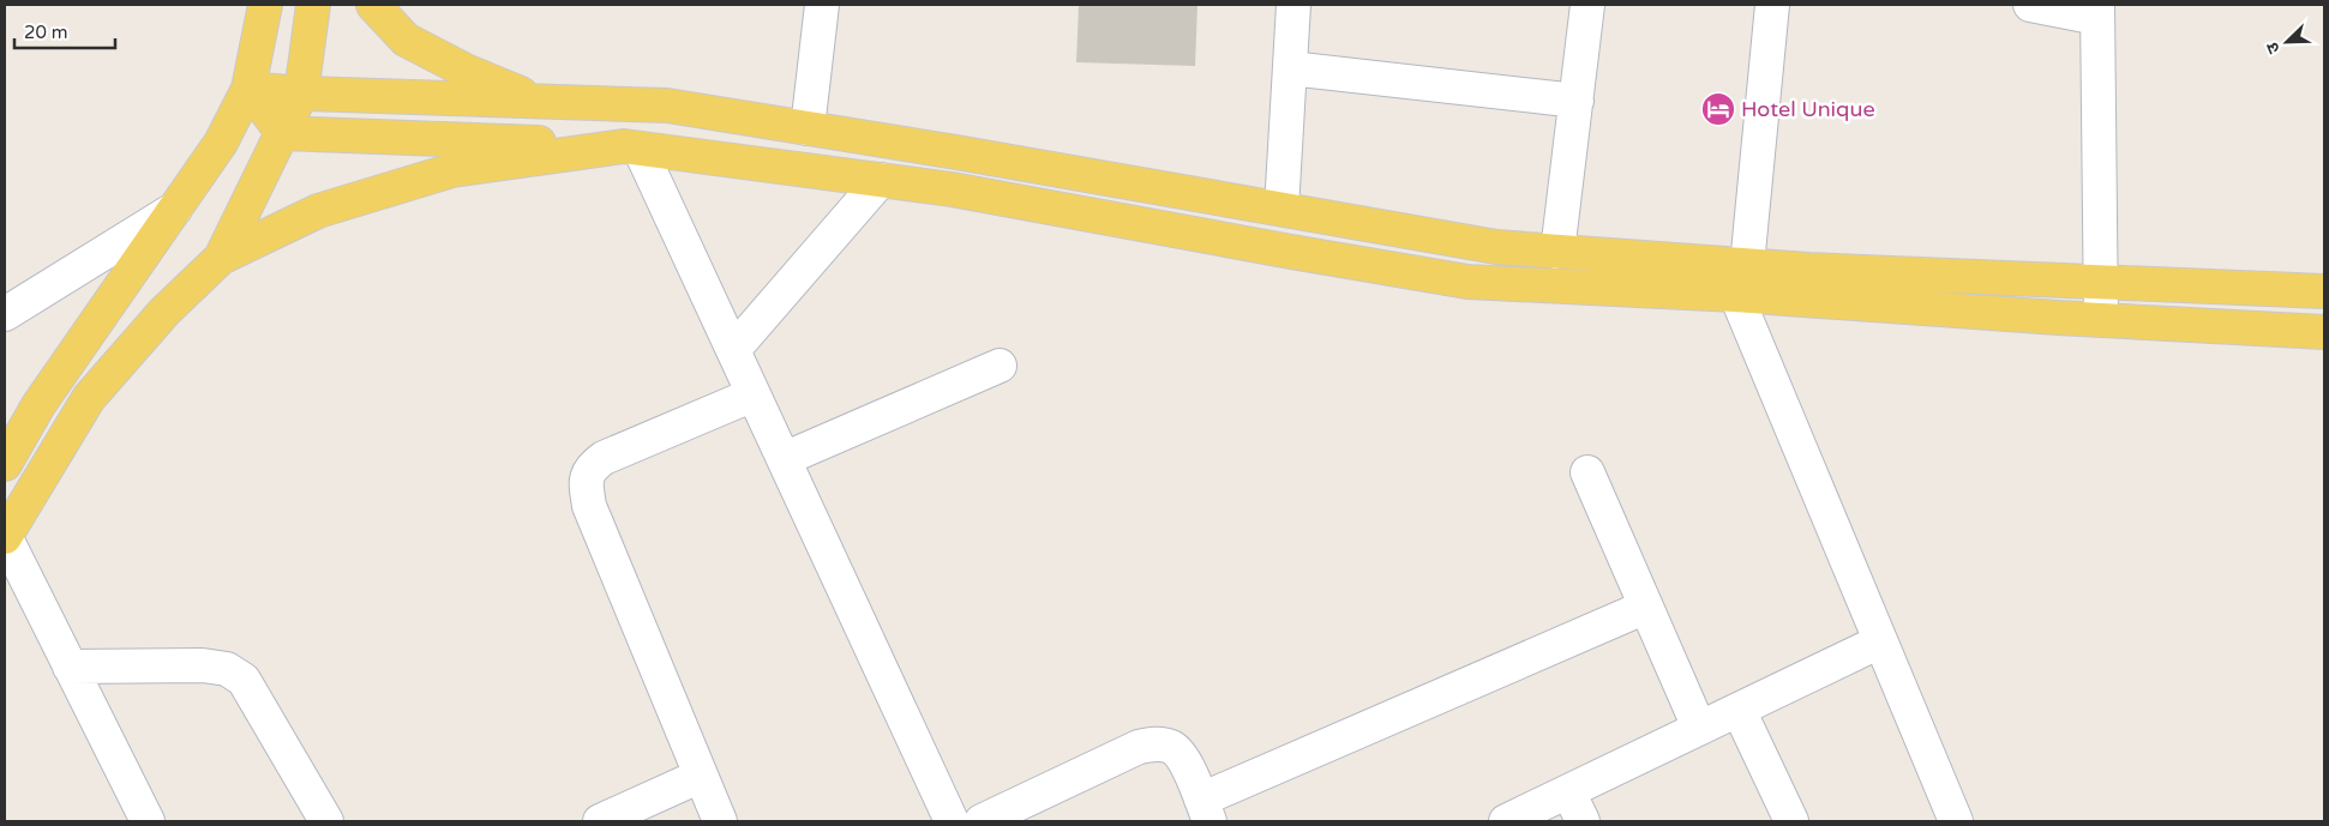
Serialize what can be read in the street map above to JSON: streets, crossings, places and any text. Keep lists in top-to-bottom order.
{
  "places": {
    "hotel": ["Hotel Unique"]
  },
  "scale_bar": "20 m",
  "north": "bottom left"
}
